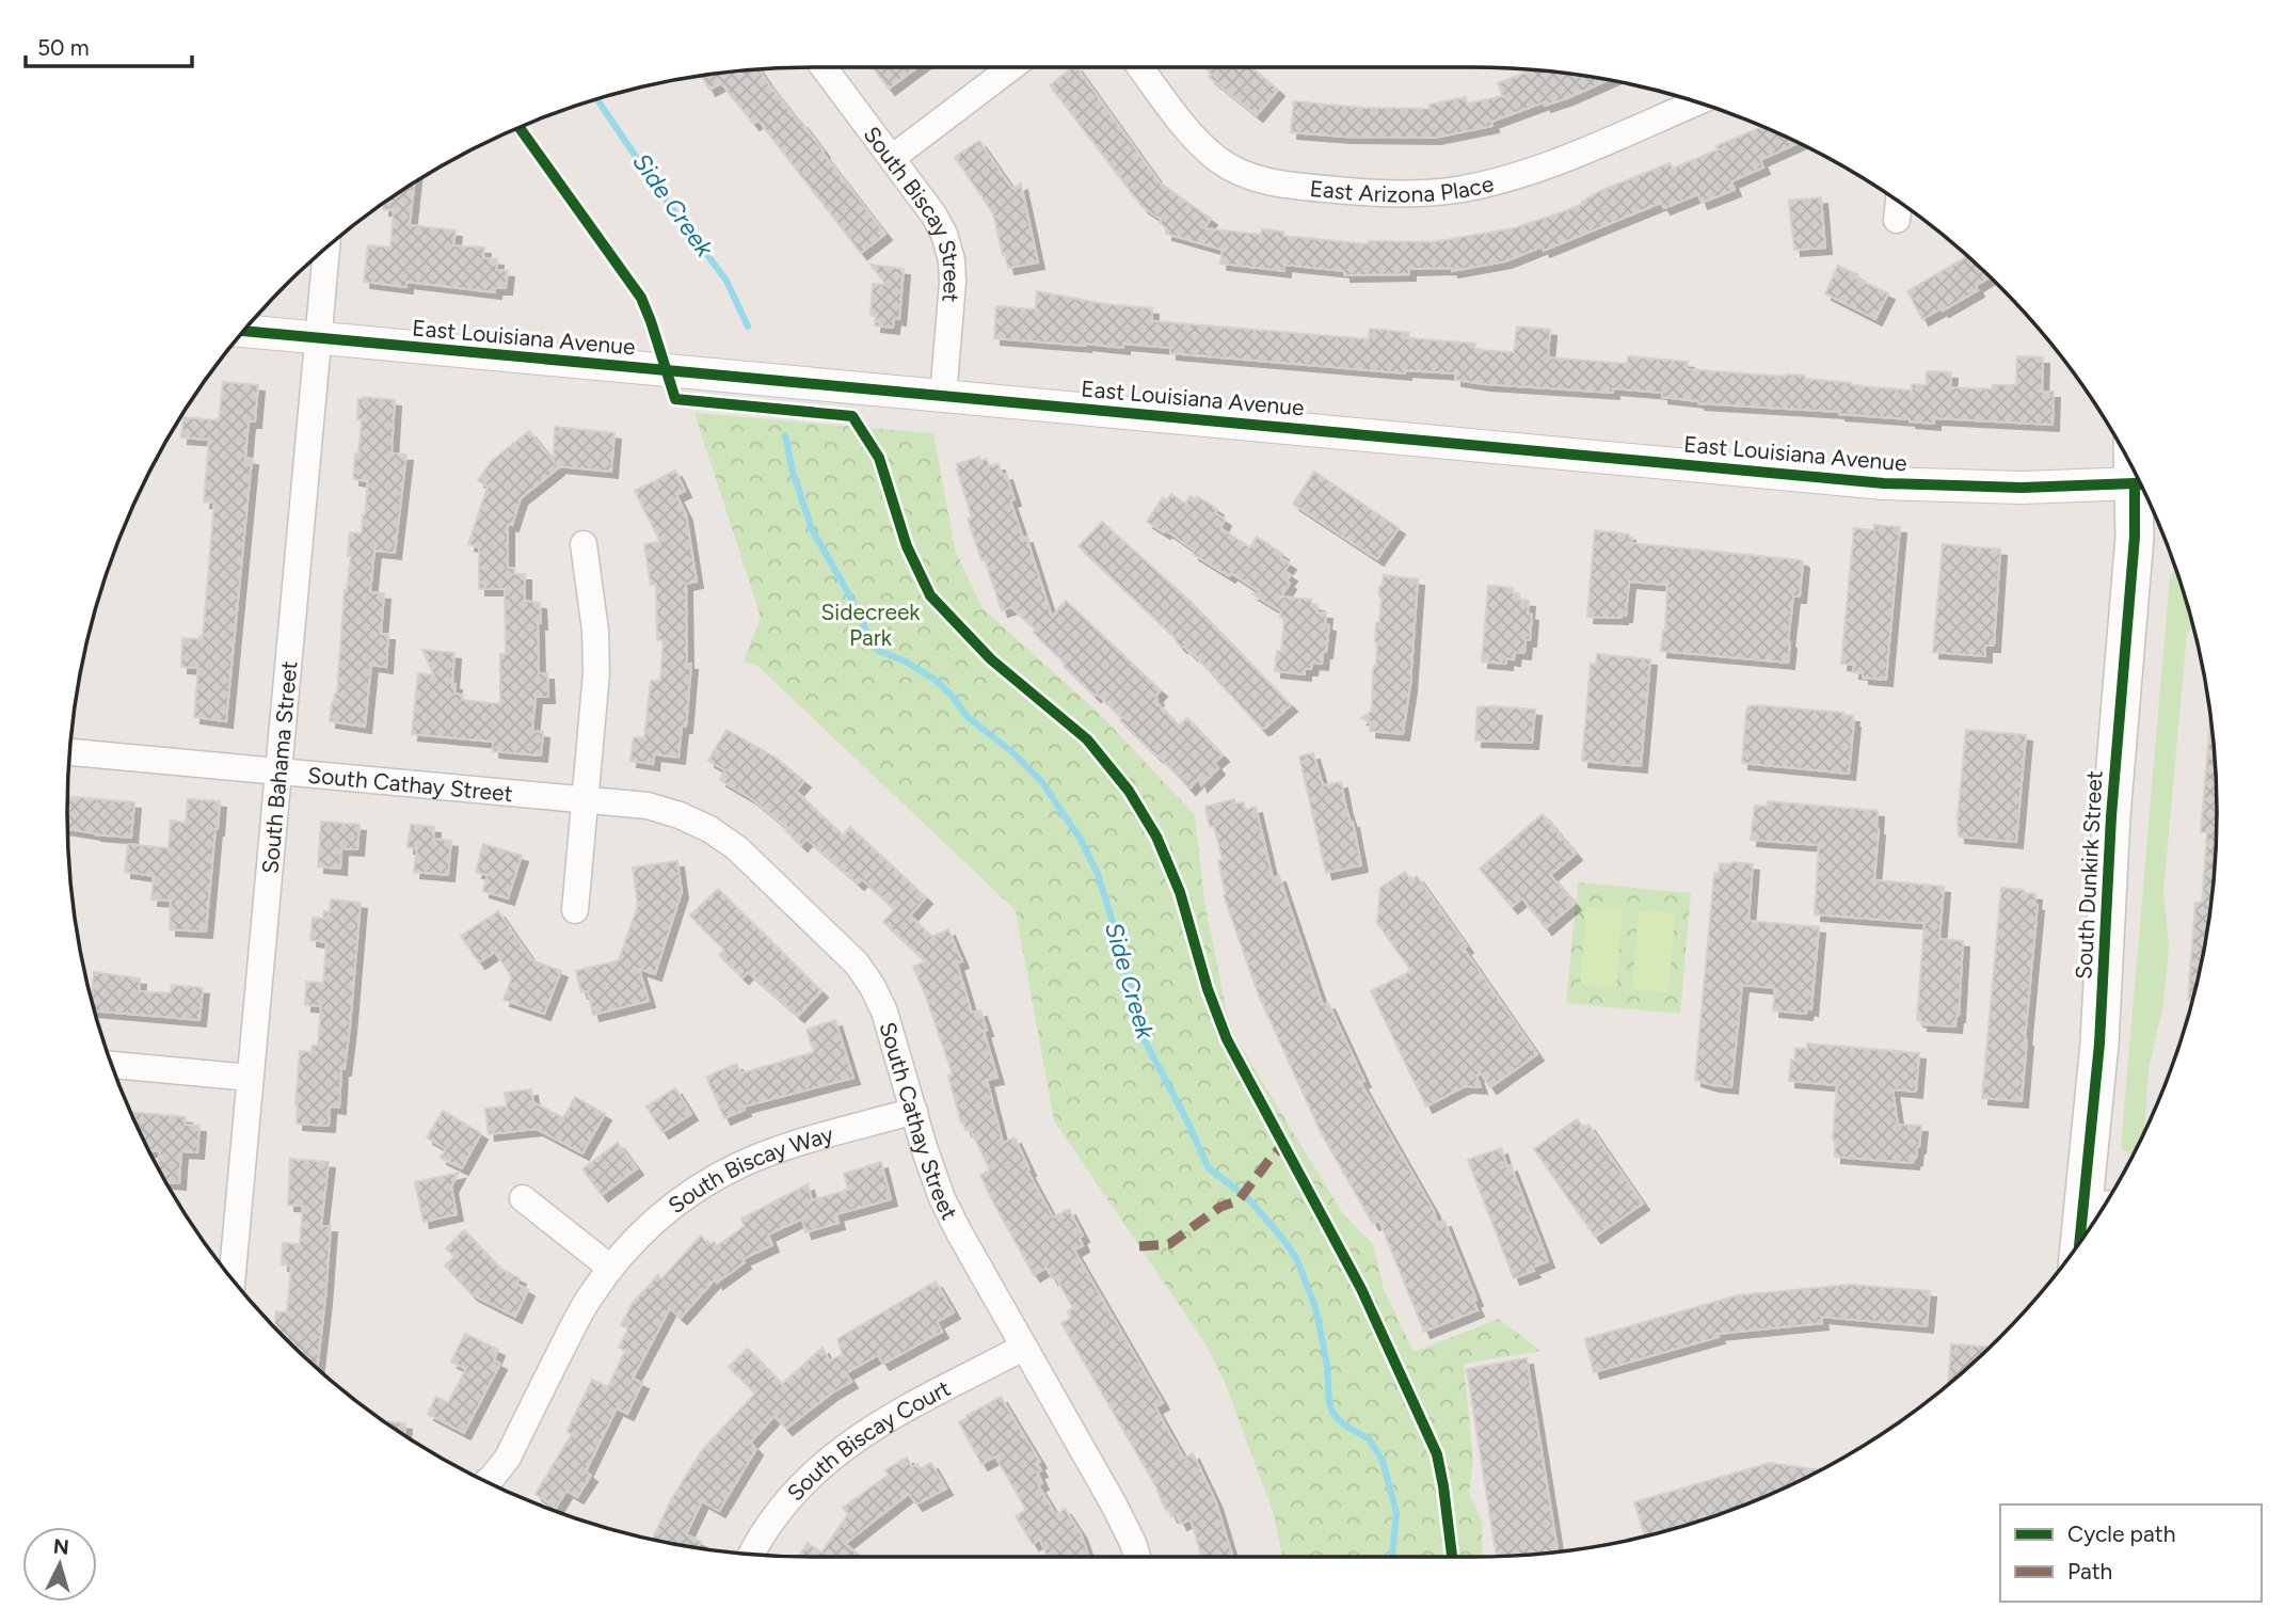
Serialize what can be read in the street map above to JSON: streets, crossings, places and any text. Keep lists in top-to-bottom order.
{
  "streets": {
    "main road": ["South Dunkirk Street"],
    "street": [
      "East Arizona Place",
      "South Biscay Street",
      "East Louisiana Avenue",
      "South Bahama Street",
      "South Cathay Street",
      "South Biscay Way",
      "South Biscay Court"
    ]
  },
  "crossings": [
    ["South Biscay Street", "East Louisiana Avenue"],
    ["East Louisiana Avenue", "South Bahama Street"],
    ["South Bahama Street", "South Cathay Street"],
    ["South Cathay Street", "South Biscay Way"],
    ["South Cathay Street", "South Biscay Court"]
  ],
  "water": ["Side Creek"],
  "parks": ["Sidecreek Park"],
  "legend": ["Cycle path", "Path"],
  "scale_bar": "50 m",
  "north": "top"
}
